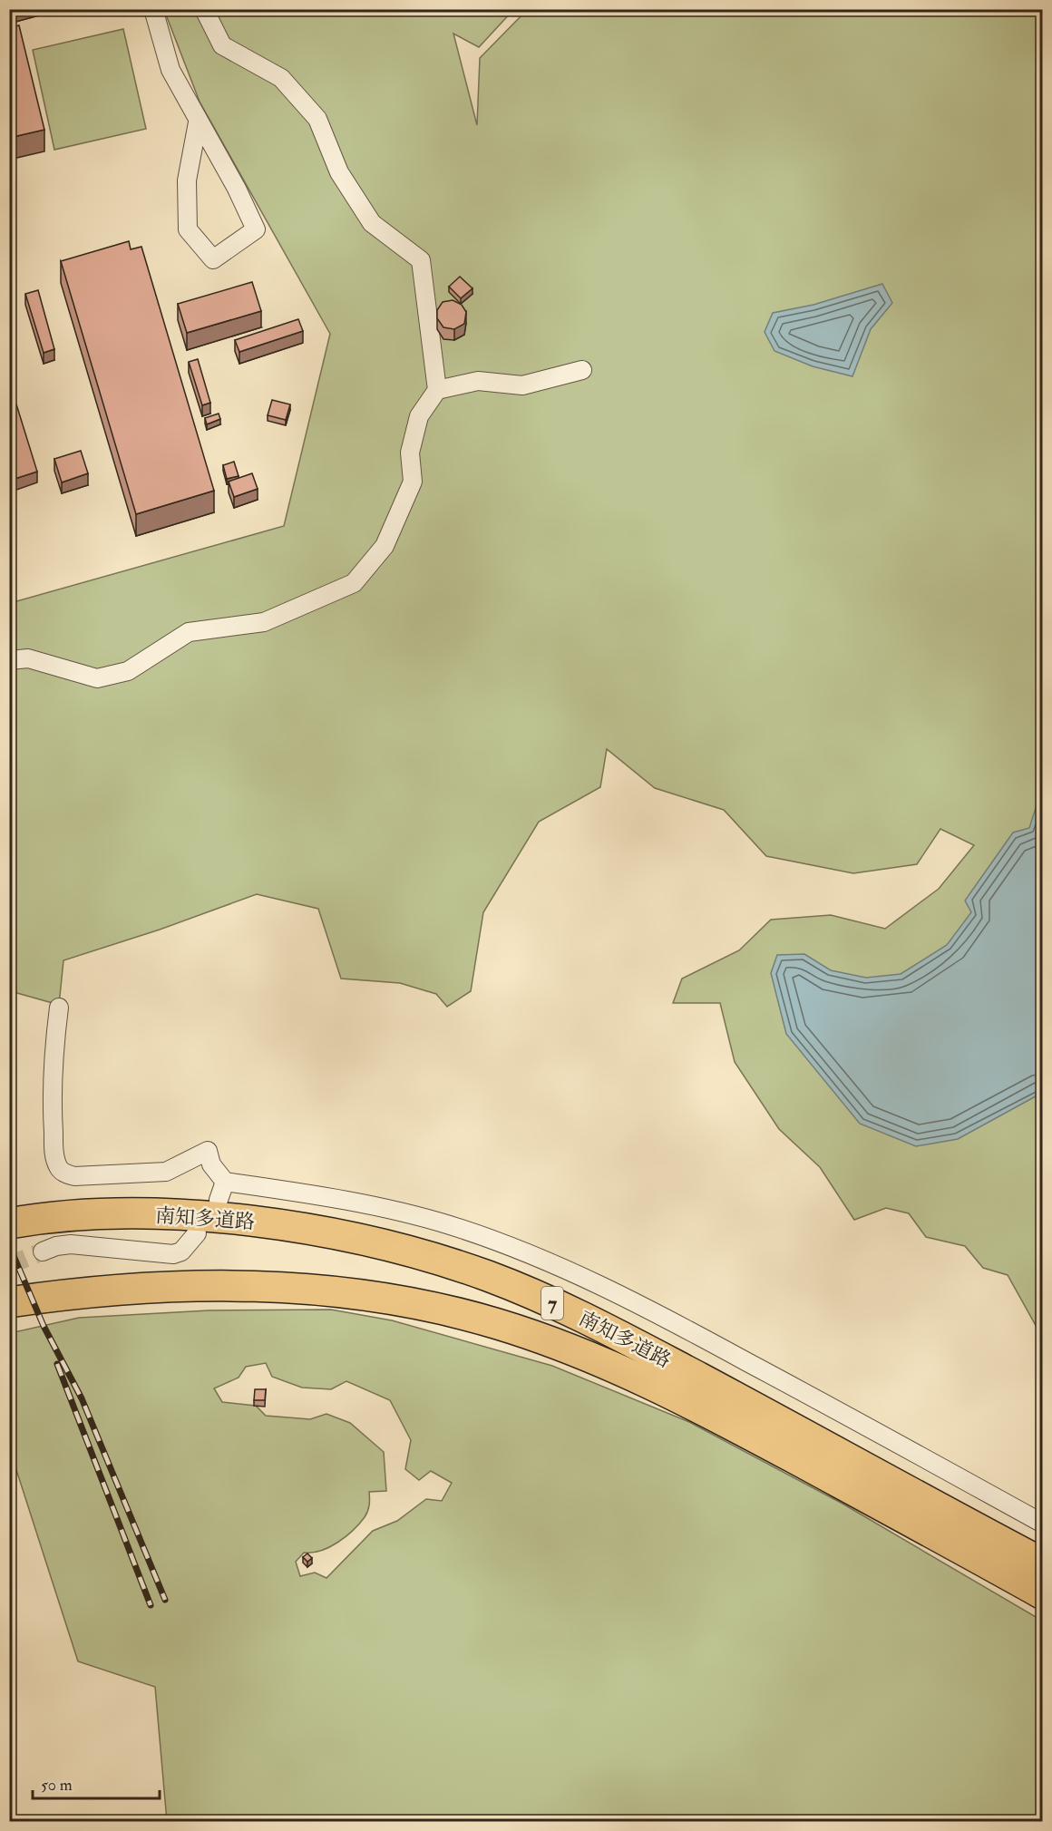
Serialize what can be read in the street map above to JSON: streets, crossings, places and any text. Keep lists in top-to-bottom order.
{
  "streets": {
    "highway": ["南知多道路", "7"]
  },
  "scale_bar": "50 m"
}
